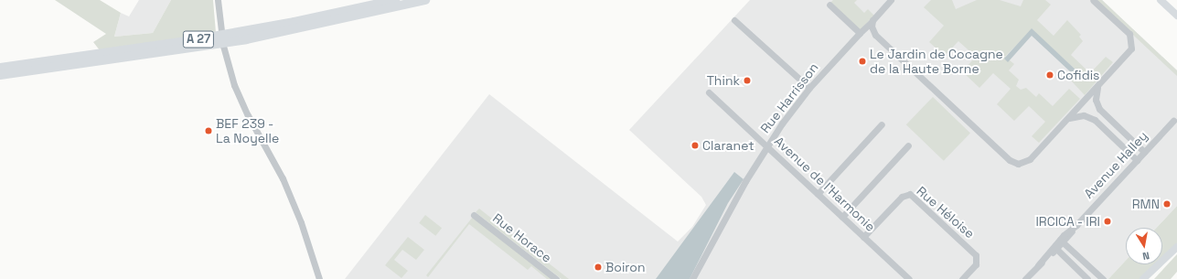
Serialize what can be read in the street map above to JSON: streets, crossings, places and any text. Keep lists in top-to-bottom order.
{
  "streets": {
    "highway": ["A 27"],
    "street": [
      "Rue Harrisson",
      "Avenue Halley",
      "Avenue de l'Harmonie",
      "Rue Héloise",
      "Rue Horace"
    ]
  },
  "crossings": [
    ["Rue Harrisson", "Avenue de l'Harmonie"],
    ["Avenue de l'Harmonie", "Rue Héloise"]
  ],
  "places": [
    "Le Jardin de Cocagne de la Haute Borne",
    "Cofidis",
    "Think",
    "BEF 239 - La Noyelle",
    "Claranet",
    "RMN",
    "IRCICA - IRI",
    "Boiron"
  ],
  "north": "bottom"
}
